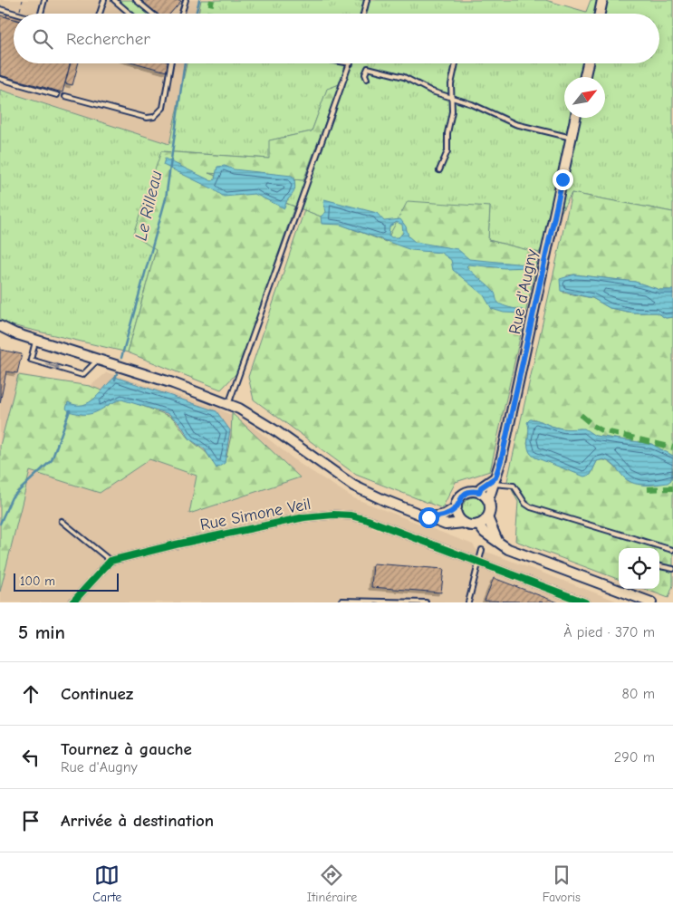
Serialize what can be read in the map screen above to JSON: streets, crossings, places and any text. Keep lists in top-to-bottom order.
{
  "streets": {
    "main road": ["Rue d'Augny"],
    "street": ["Rue Simone Veil"]
  },
  "water": ["Le Rilleau"],
  "scale_bar": "100 m",
  "north": "top right",
  "page": {
    "search": "Rechercher",
    "scale": "100 m",
    "heading": ["5 min", "À pied · 370 m"],
    "list": [
      ["Continuez", "80 m"],
      ["Tournez à gauche", "Rue d'Augny", "290 m"],
      "Arrivée à destination"
    ],
    "nav": ["Carte", "Itinéraire", "Favoris"]
  }
}
